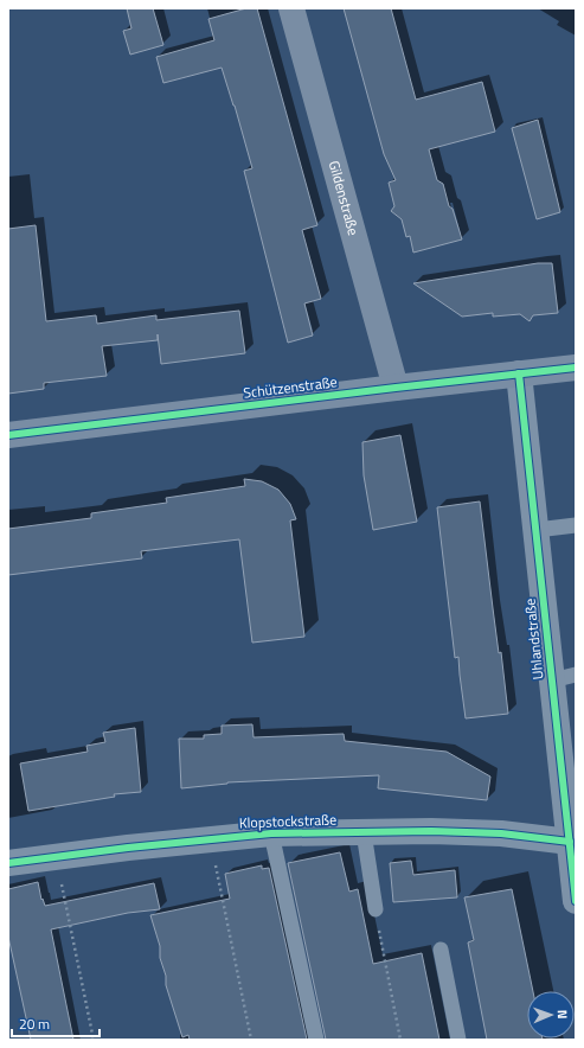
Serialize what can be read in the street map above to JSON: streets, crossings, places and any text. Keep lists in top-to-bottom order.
{
  "streets": {
    "main road": ["Gildenstraße", "Schützenstraße"],
    "street": ["Uhlandstraße", "Klopstockstraße"]
  },
  "crossings": [
    ["Gildenstraße", "Schützenstraße"],
    ["Schützenstraße", "Uhlandstraße"],
    ["Uhlandstraße", "Klopstockstraße"]
  ],
  "scale_bar": "20 m",
  "north": "right"
}
